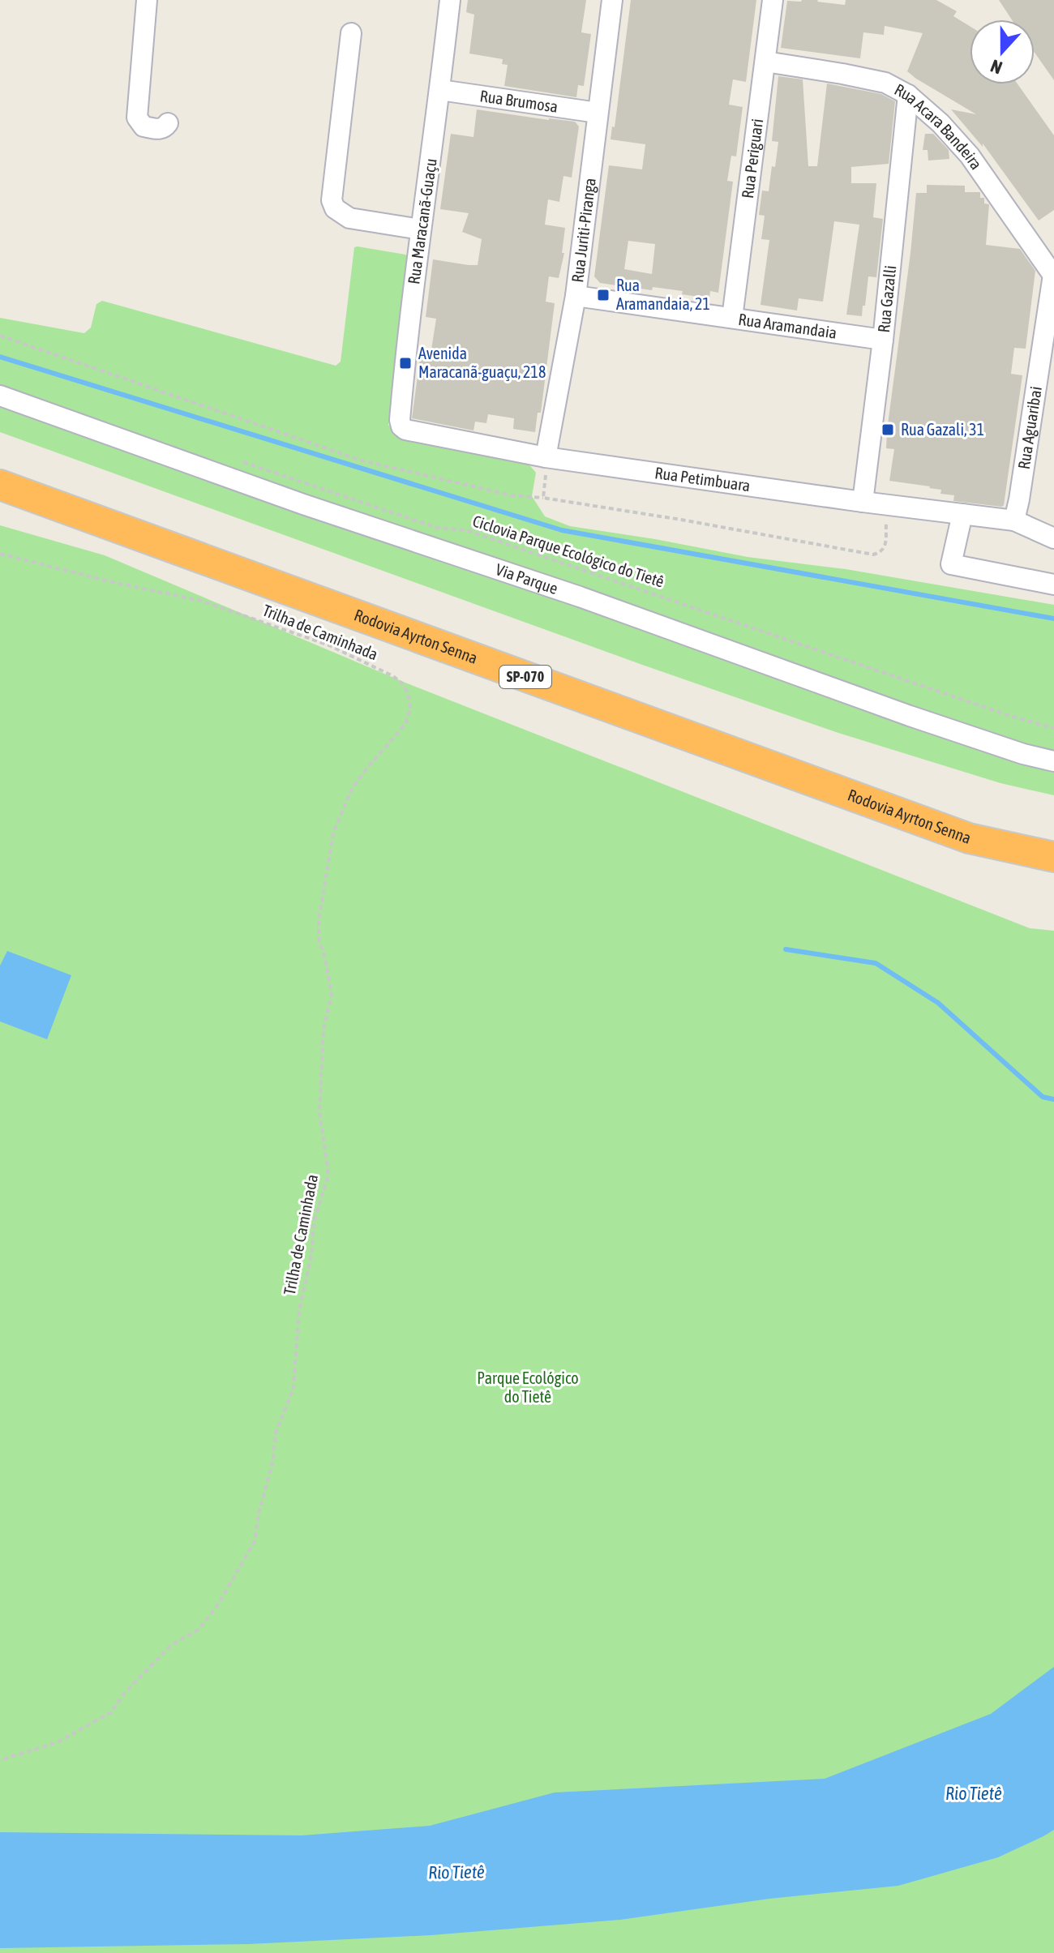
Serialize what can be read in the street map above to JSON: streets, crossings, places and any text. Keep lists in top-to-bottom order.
{
  "streets": {
    "highway": ["Rodovia Ayrton Senna", "SP-070"],
    "street": [
      "Rua Brumosa",
      "Rua Acara Bandeira",
      "Rua Periguari",
      "Rua Maracanã-Guaçu",
      "Rua Juriti-Piranga",
      "Rua Gazalli",
      "Rua Aramandaia",
      "Rua Aguaribai",
      "Rua Petimbuara",
      "Via Parque"
    ],
    "path": ["Ciclovia Parque Ecológico do Tietê", "Trilha de Caminhada"]
  },
  "crossings": [
    ["Rua Brumosa", "Rua Maracanã-Guaçu"],
    ["Rua Brumosa", "Rua Juriti-Piranga"],
    ["Rua Acara Bandeira", "Rua Periguari"],
    ["Rua Acara Bandeira", "Rua Gazalli"],
    ["Rua Acara Bandeira", "Rua Aguaribai"],
    ["Rua Periguari", "Rua Aramandaia"],
    ["Rua Maracanã-Guaçu", "Rua Petimbuara"],
    ["Rua Juriti-Piranga", "Rua Aramandaia"],
    ["Rua Juriti-Piranga", "Rua Petimbuara"],
    ["Rua Gazalli", "Rua Aramandaia"],
    ["Rua Gazalli", "Rua Petimbuara"],
    ["Rua Aguaribai", "Rua Petimbuara"]
  ],
  "water": ["Rio Tietê"],
  "parks": ["Parque Ecológico do Tietê"],
  "places": {
    "transit": ["Rua Aramandaia, 21", "Avenida Maracanã-guaçu, 218", "Rua Gazali, 31"]
  },
  "north": "bottom"
}
